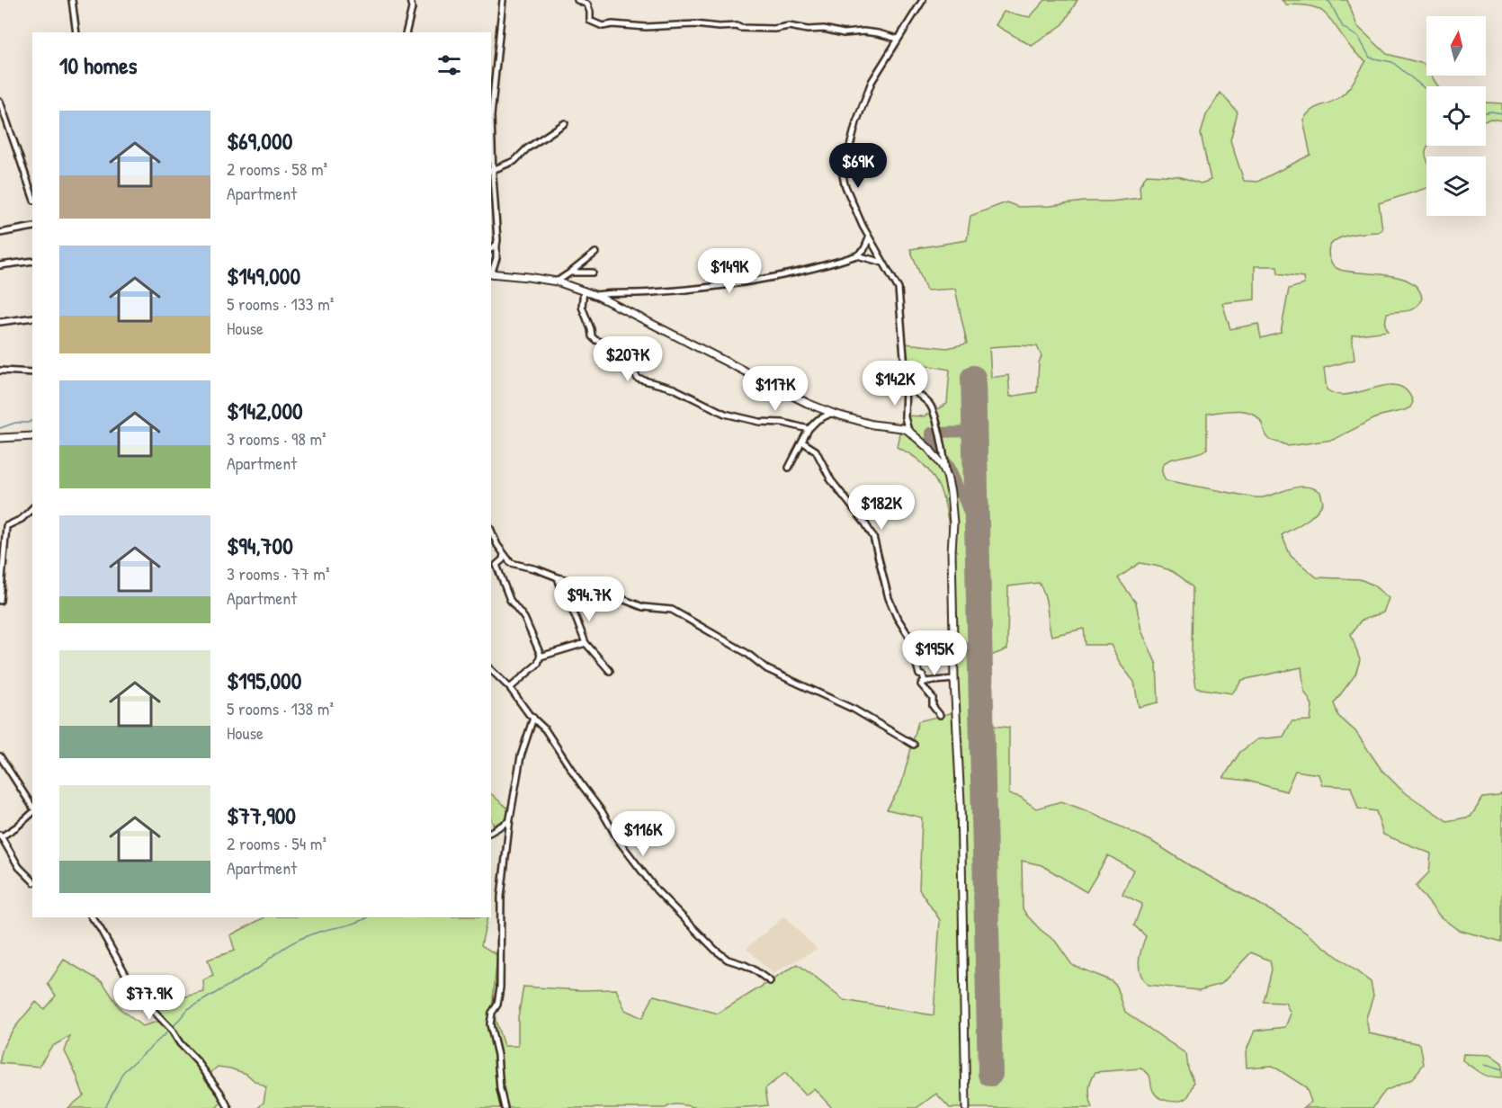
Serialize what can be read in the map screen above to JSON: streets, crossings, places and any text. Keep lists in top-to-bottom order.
{
  "north": "top",
  "page": {
    "heading": "10 homes",
    "list": [
      {
        "name": "$69,000",
        "note": "2 rooms · 58 m² · Apartment"
      },
      {
        "name": "$149,000",
        "note": "5 rooms · 133 m² · House"
      },
      {
        "name": "$142,000",
        "note": "3 rooms · 98 m² · Apartment"
      },
      {
        "name": "$94,700",
        "note": "3 rooms · 77 m² · Apartment"
      },
      {
        "name": "$195,000",
        "note": "5 rooms · 138 m² · House"
      },
      {
        "name": "$77,900",
        "note": "2 rooms · 54 m² · Apartment"
      }
    ],
    "price": [
      "$69K",
      "$149K",
      "$207K",
      "$142K",
      "$117K",
      "$182K",
      "$94.7K",
      "$195K",
      "$116K",
      "$77.9K"
    ]
  }
}
